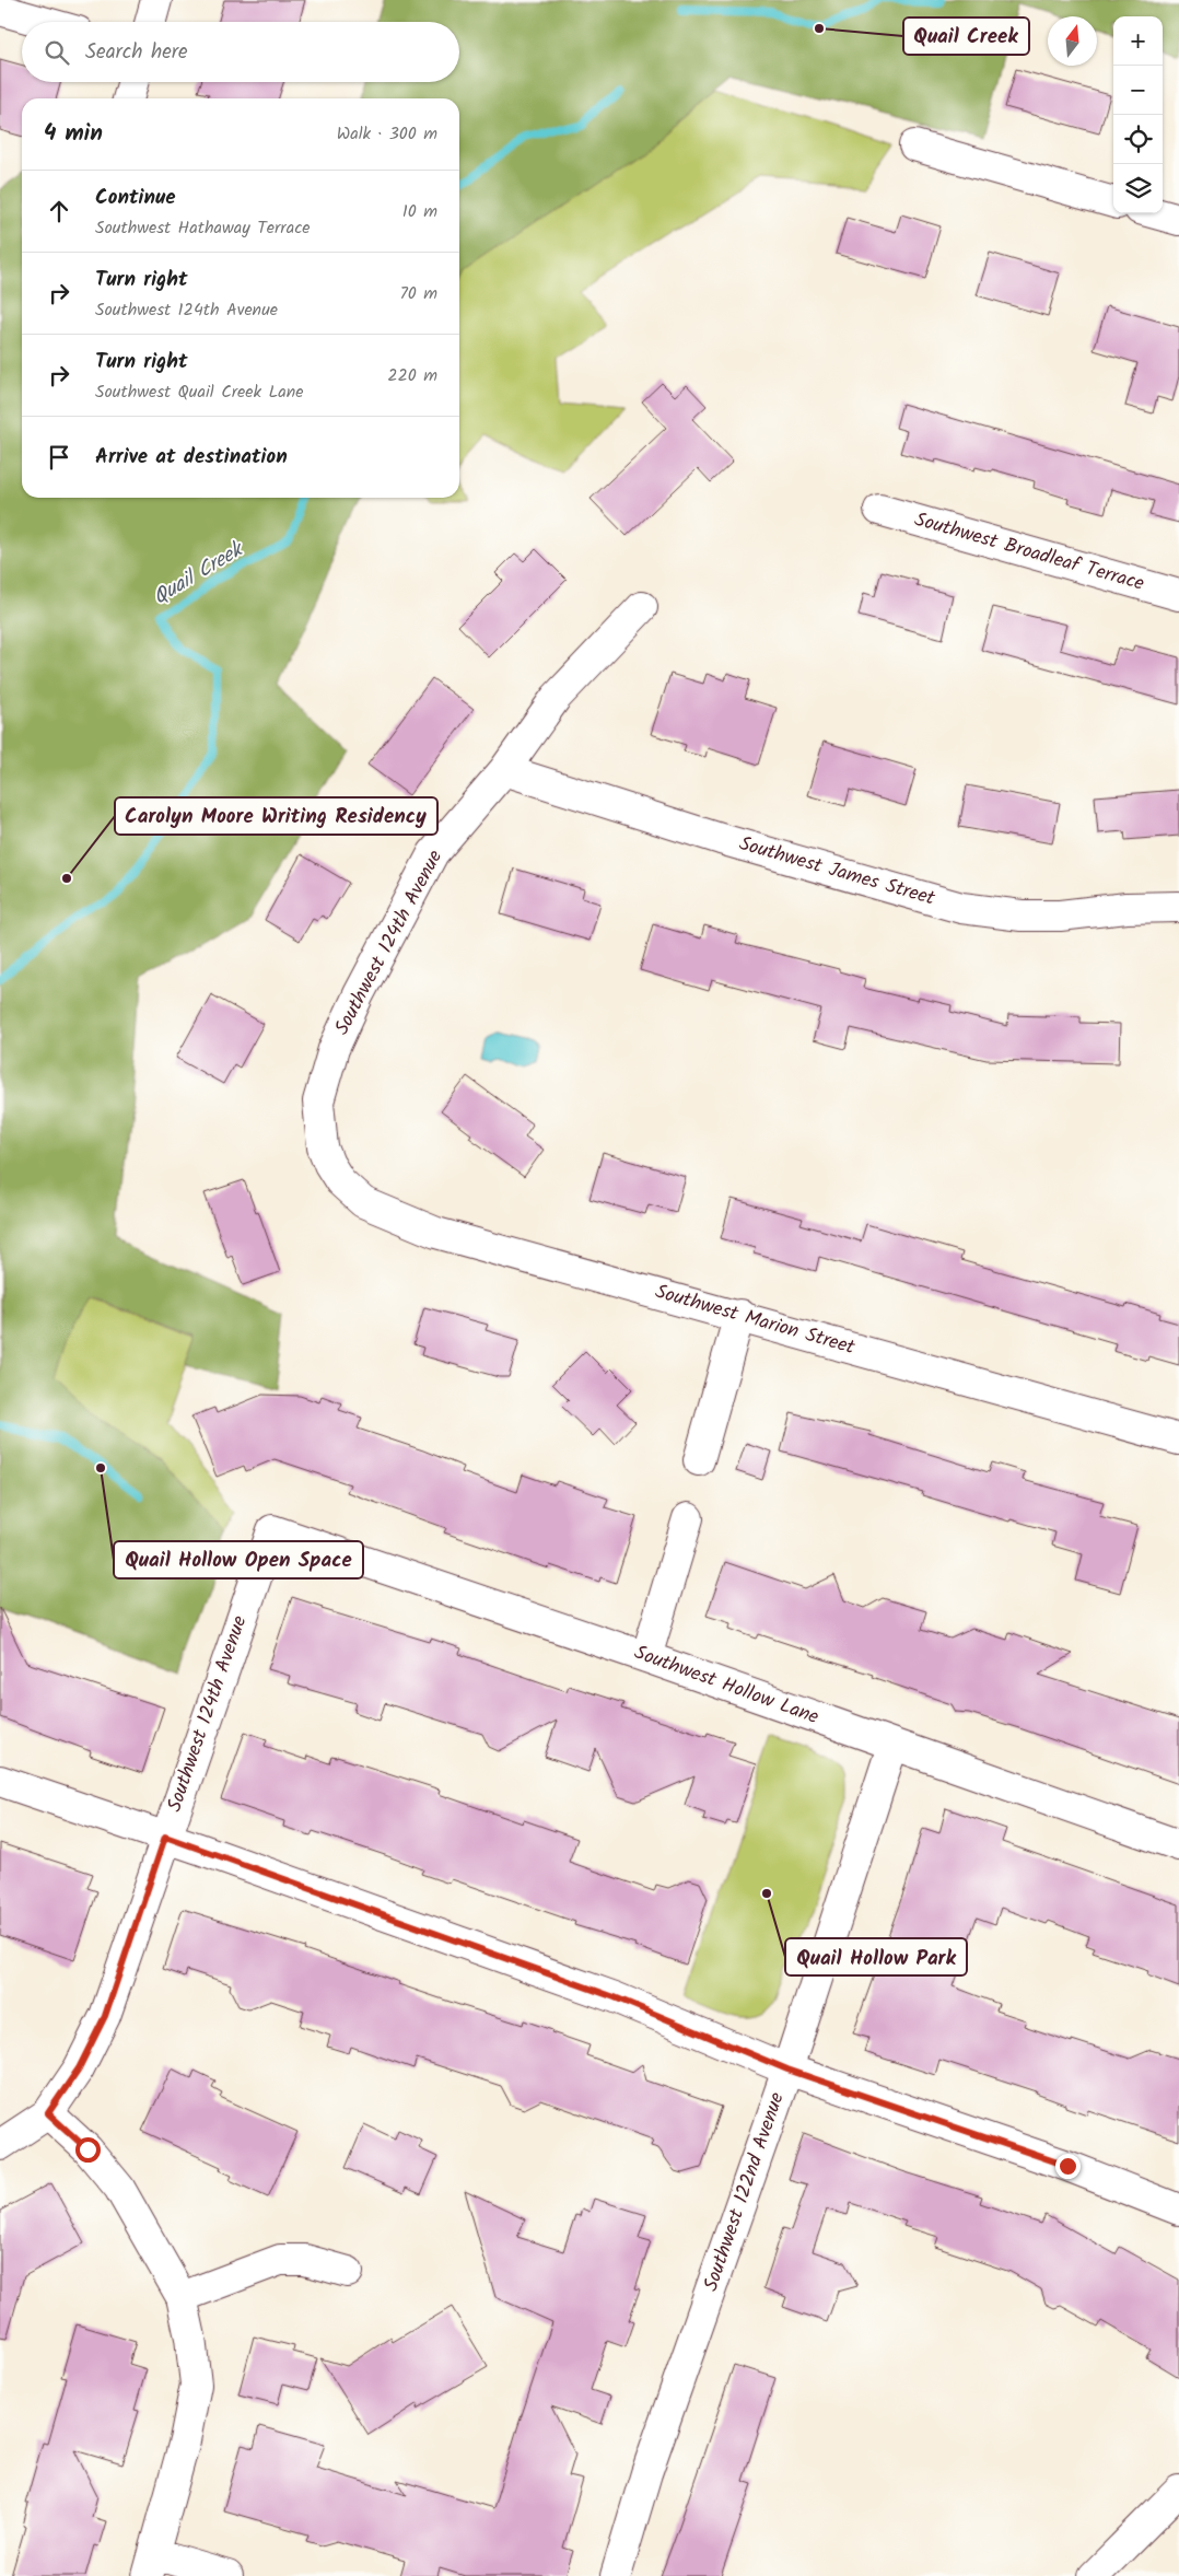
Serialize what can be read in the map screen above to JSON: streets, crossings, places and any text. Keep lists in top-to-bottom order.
{
  "streets": {
    "street": [
      "Southwest Broadleaf Terrace",
      "Southwest James Street",
      "Southwest 124th Avenue",
      "Southwest Marion Street",
      "Southwest Hollow Lane",
      "Southwest 122nd Avenue"
    ]
  },
  "crossings": [
    ["Southwest James Street", "Southwest 124th Avenue"],
    ["Southwest 124th Avenue", "Southwest Marion Street"],
    ["Southwest 124th Avenue", "Southwest Hollow Lane"],
    ["Southwest Hollow Lane", "Southwest 122nd Avenue"]
  ],
  "water": ["Quail Creek"],
  "places": [
    "Quail Creek",
    "Carolyn Moore Writing Residency",
    "Quail Hollow Open Space",
    "Quail Hollow Park"
  ],
  "north": "top",
  "page": {
    "map_buttons": ["+", "−"],
    "search": "Search here",
    "heading": ["4 min", "Walk · 300 m"],
    "list": [
      ["Continue", "Southwest Hathaway Terrace", "10 m"],
      ["Turn right", "Southwest 124th Avenue", "70 m"],
      ["Turn right", "Southwest Quail Creek Lane", "220 m"],
      "Arrive at destination"
    ]
  }
}
